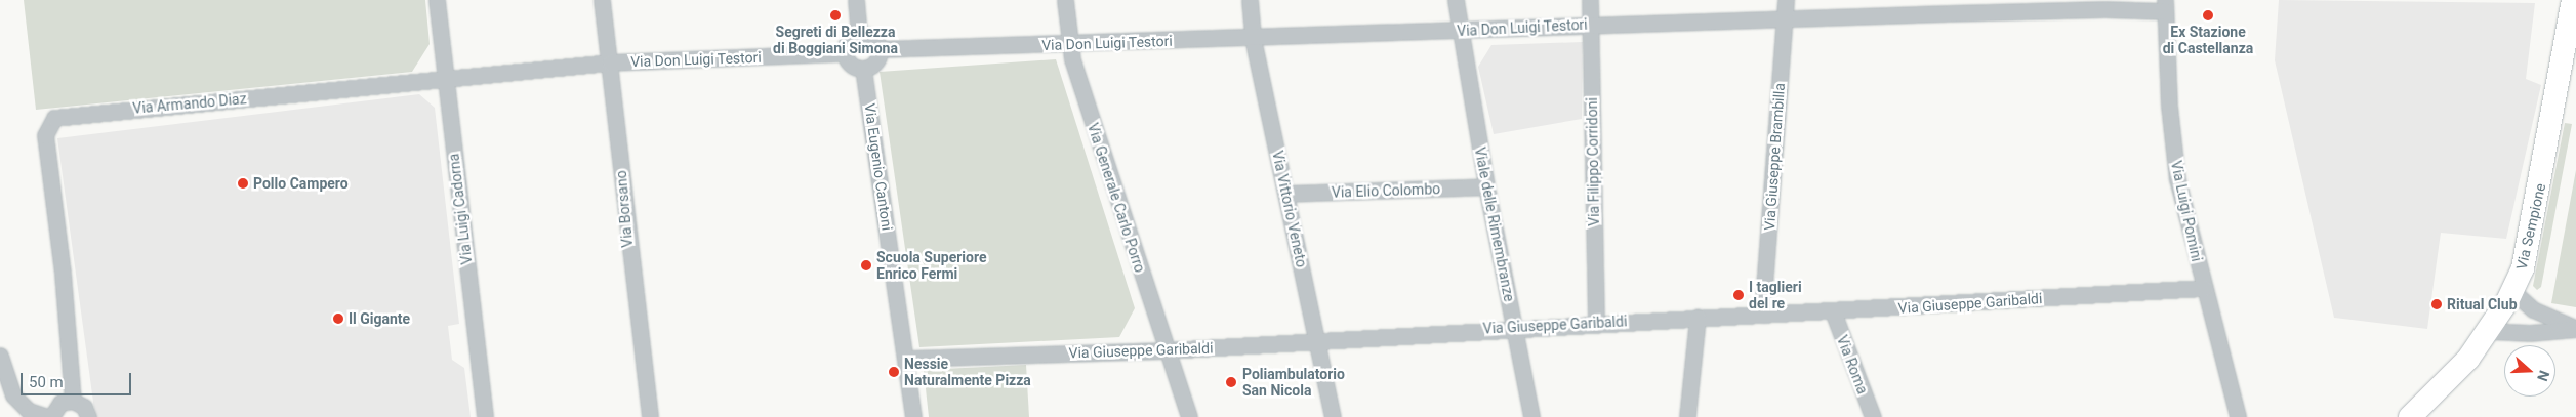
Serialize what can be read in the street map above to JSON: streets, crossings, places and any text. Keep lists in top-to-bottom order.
{
  "streets": {
    "main road": ["Via Sempione"],
    "street": [
      "Via Don Luigi Testori",
      "Via Armando Diaz",
      "Via Giuseppe Brambilla",
      "Via Filippo Corridoni",
      "Via Eugenio Cantoni",
      "Via Elio Colombo",
      "Via Generale Carlo Porro",
      "Via Luigi Cadorna",
      "Via Borsano",
      "Via Vittorio Veneto",
      "Via Luigi Pomini",
      "Viale delle Rimembranze",
      "Via Giuseppe Garibaldi",
      "Via Roma"
    ]
  },
  "crossings": [
    ["Via Don Luigi Testori", "Via Armando Diaz"],
    ["Via Don Luigi Testori", "Via Giuseppe Brambilla"],
    ["Via Don Luigi Testori", "Via Filippo Corridoni"],
    ["Via Don Luigi Testori", "Via Eugenio Cantoni"],
    ["Via Don Luigi Testori", "Via Generale Carlo Porro"],
    ["Via Don Luigi Testori", "Via Borsano"],
    ["Via Don Luigi Testori", "Via Vittorio Veneto"],
    ["Via Don Luigi Testori", "Via Luigi Pomini"],
    ["Via Don Luigi Testori", "Viale delle Rimembranze"],
    ["Via Armando Diaz", "Via Luigi Cadorna"],
    ["Via Armando Diaz", "Via Borsano"],
    ["Via Giuseppe Brambilla", "Via Giuseppe Garibaldi"],
    ["Via Filippo Corridoni", "Via Giuseppe Garibaldi"],
    ["Via Eugenio Cantoni", "Via Giuseppe Garibaldi"],
    ["Via Elio Colombo", "Via Vittorio Veneto"],
    ["Via Elio Colombo", "Viale delle Rimembranze"],
    ["Via Generale Carlo Porro", "Via Giuseppe Garibaldi"],
    ["Via Vittorio Veneto", "Via Giuseppe Garibaldi"],
    ["Via Luigi Pomini", "Via Giuseppe Garibaldi"],
    ["Viale delle Rimembranze", "Via Giuseppe Garibaldi"],
    ["Via Giuseppe Garibaldi", "Via Roma"]
  ],
  "places": [
    "Segreti di Bellezza di Boggiani Simona",
    "Ex Stazione di Castellanza",
    "Pollo Campero",
    "Scuola Superiore Enrico Fermi",
    "I taglieri del re",
    "Ritual Club",
    "Il Gigante",
    "Nessie Naturalmente Pizza",
    "Poliambulatorio San Nicola"
  ],
  "scale_bar": "50 m",
  "north": "right"
}
